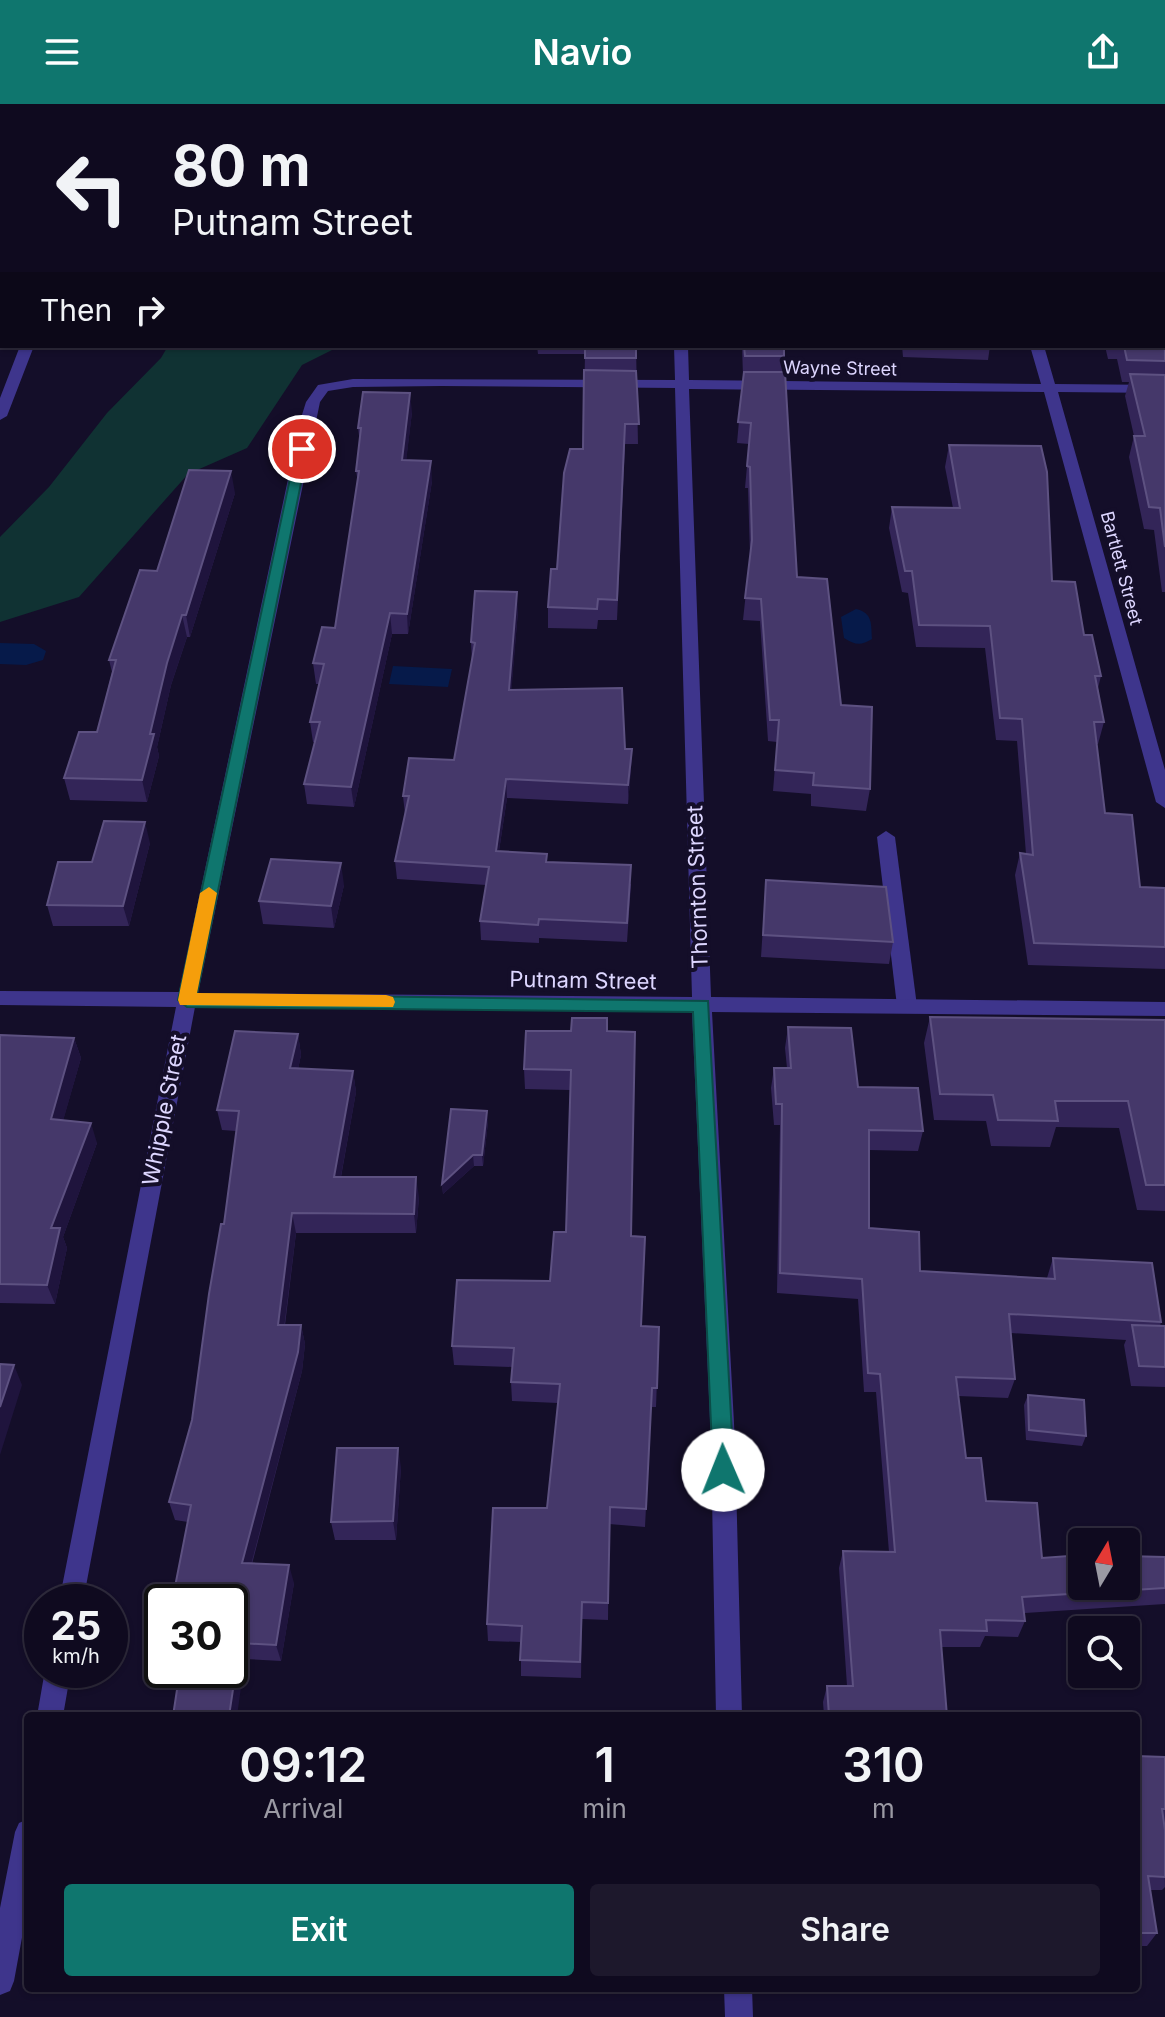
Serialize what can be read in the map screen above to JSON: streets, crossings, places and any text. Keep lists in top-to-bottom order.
{
  "streets": {
    "street": [
      "Wayne Street",
      "Bartlett Street",
      "Thornton Street",
      "Putnam Street",
      "Whipple Street"
    ]
  },
  "crossings": [
    ["Wayne Street", "Bartlett Street"],
    ["Wayne Street", "Thornton Street"],
    ["Wayne Street", "Whipple Street"],
    ["Thornton Street", "Putnam Street"],
    ["Putnam Street", "Whipple Street"]
  ],
  "north": "top",
  "page": {
    "header": "Navio",
    "turn": ["80 m", "Putnam Street"],
    "then": "Then",
    "speed": "25 km/h",
    "limit": "30",
    "eta": [
      "09:12",
      "Arrival",
      "1",
      "min",
      "310",
      "m"
    ],
    "buttons": ["Exit", "Share"]
  }
}
